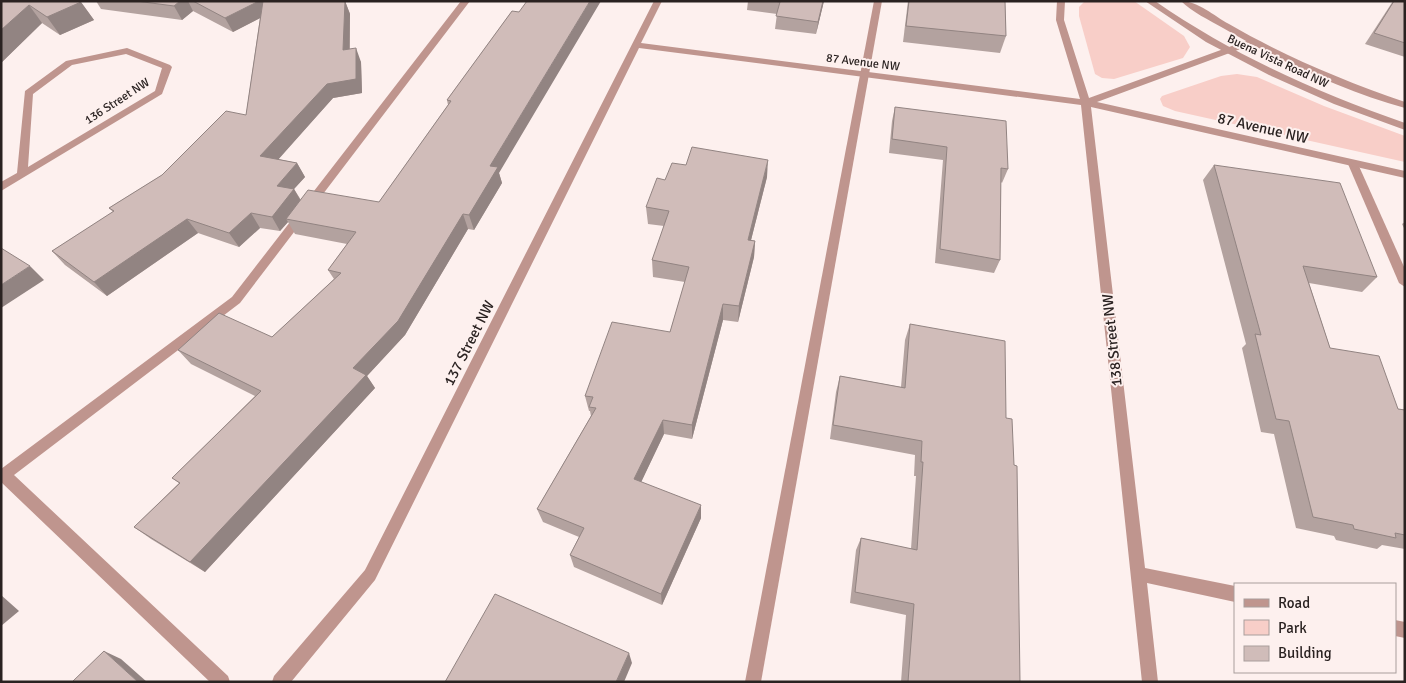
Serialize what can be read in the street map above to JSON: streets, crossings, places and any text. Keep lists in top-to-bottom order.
{
  "streets": {
    "street": [
      "Buena Vista Road NW",
      "87 Avenue NW",
      "136 Street NW",
      "138 Street NW",
      "137 Street NW"
    ]
  },
  "crossings": [
    ["Buena Vista Road NW", "87 Avenue NW"],
    ["87 Avenue NW", "138 Street NW"],
    ["87 Avenue NW", "137 Street NW"]
  ],
  "legend": ["Road", "Park", "Building"]
}
